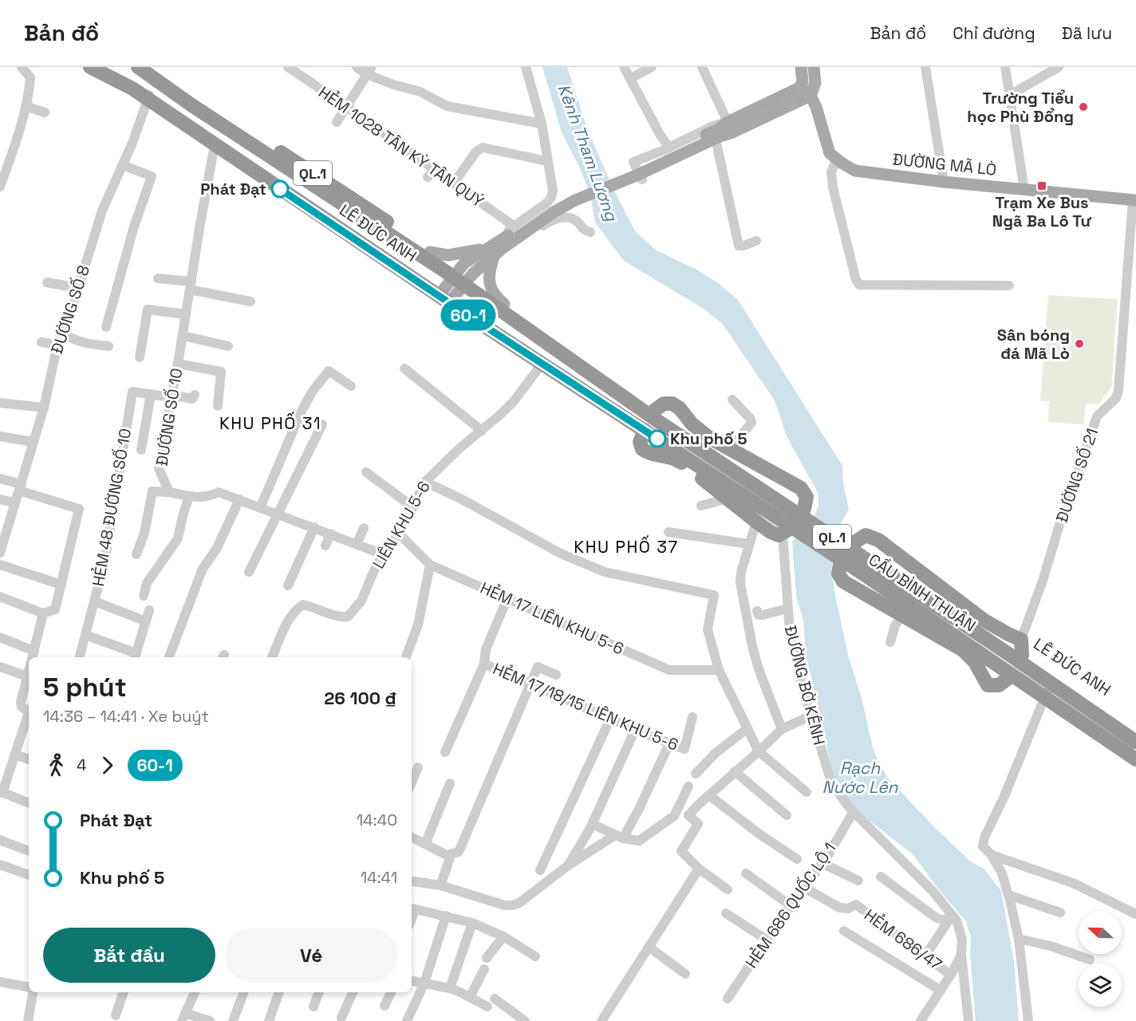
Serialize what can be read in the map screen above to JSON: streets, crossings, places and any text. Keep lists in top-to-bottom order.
{
  "streets": {
    "highway": ["QL.1", "LÊ ĐỨC ANH", "CẦU BÌNH THUẬN"],
    "main road": ["ĐƯỜNG MÃ LÒ"],
    "street": [
      "HẺM 1028 TÂN KỲ TÂN QUÝ",
      "ĐƯỜNG SỐ 8",
      "ĐƯỜNG SỐ 10",
      "ĐƯỜNG SỐ 21",
      "HẺM 48 ĐƯỜNG SỐ 10",
      "LIÊN KHU 5-6",
      "HẺM 17 LIÊN KHU 5-6",
      "ĐƯỜNG BỜ KÊNH",
      "HẺM 17/18/15 LIÊN KHU 5-6",
      "HẺM 686 QUỐC LỘ 1",
      "HẺM 686/47"
    ]
  },
  "crossings": [
    ["ĐƯỜNG MÃ LÒ", "ĐƯỜNG SỐ 21"],
    ["QL.1", "LÊ ĐỨC ANH"],
    ["QL.1", "CẦU BÌNH THUẬN"],
    ["LÊ ĐỨC ANH", "ĐƯỜNG SỐ 8"],
    ["LÊ ĐỨC ANH", "ĐƯỜNG SỐ 10"],
    ["LÊ ĐỨC ANH", "LIÊN KHU 5-6"],
    ["LÊ ĐỨC ANH", "CẦU BÌNH THUẬN"],
    ["ĐƯỜNG SỐ 10", "HẺM 48 ĐƯỜNG SỐ 10"],
    ["LIÊN KHU 5-6", "HẺM 17 LIÊN KHU 5-6"],
    ["ĐƯỜNG BỜ KÊNH", "HẺM 686 QUỐC LỘ 1"],
    ["HẺM 686 QUỐC LỘ 1", "HẺM 686/47"]
  ],
  "districts": ["KHU PHỐ 31", "KHU PHỐ 37"],
  "water": ["Kênh Tham Lương", "Rạch Nước Lên"],
  "places": {
    "other": [
      "Trường Tiểu học Phù Đổng",
      "Phát Đạt",
      "Sân bóng đá Mã Lò",
      "Khu phố 5"
    ],
    "transit": ["Trạm Xe Bus Ngã Ba Lô Tư"]
  },
  "lines": ["bus line 60-1"],
  "north": "left",
  "page": {
    "header": "Bản đồ",
    "nav": ["Bản đồ", "Chỉ đường", "Đã lưu"],
    "on_map": "60-1",
    "heading": ["5 phút", "14:36 – 14:41 · Xe buýt", "26 100 ₫"],
    "legs": ["4", "60-1"],
    "list": [
      {
        "name": "Phát Đạt",
        "value": "14:40"
      },
      {
        "name": "Khu phố 5",
        "value": "14:41"
      }
    ],
    "buttons": ["Bắt đầu", "Vé"]
  }
}
